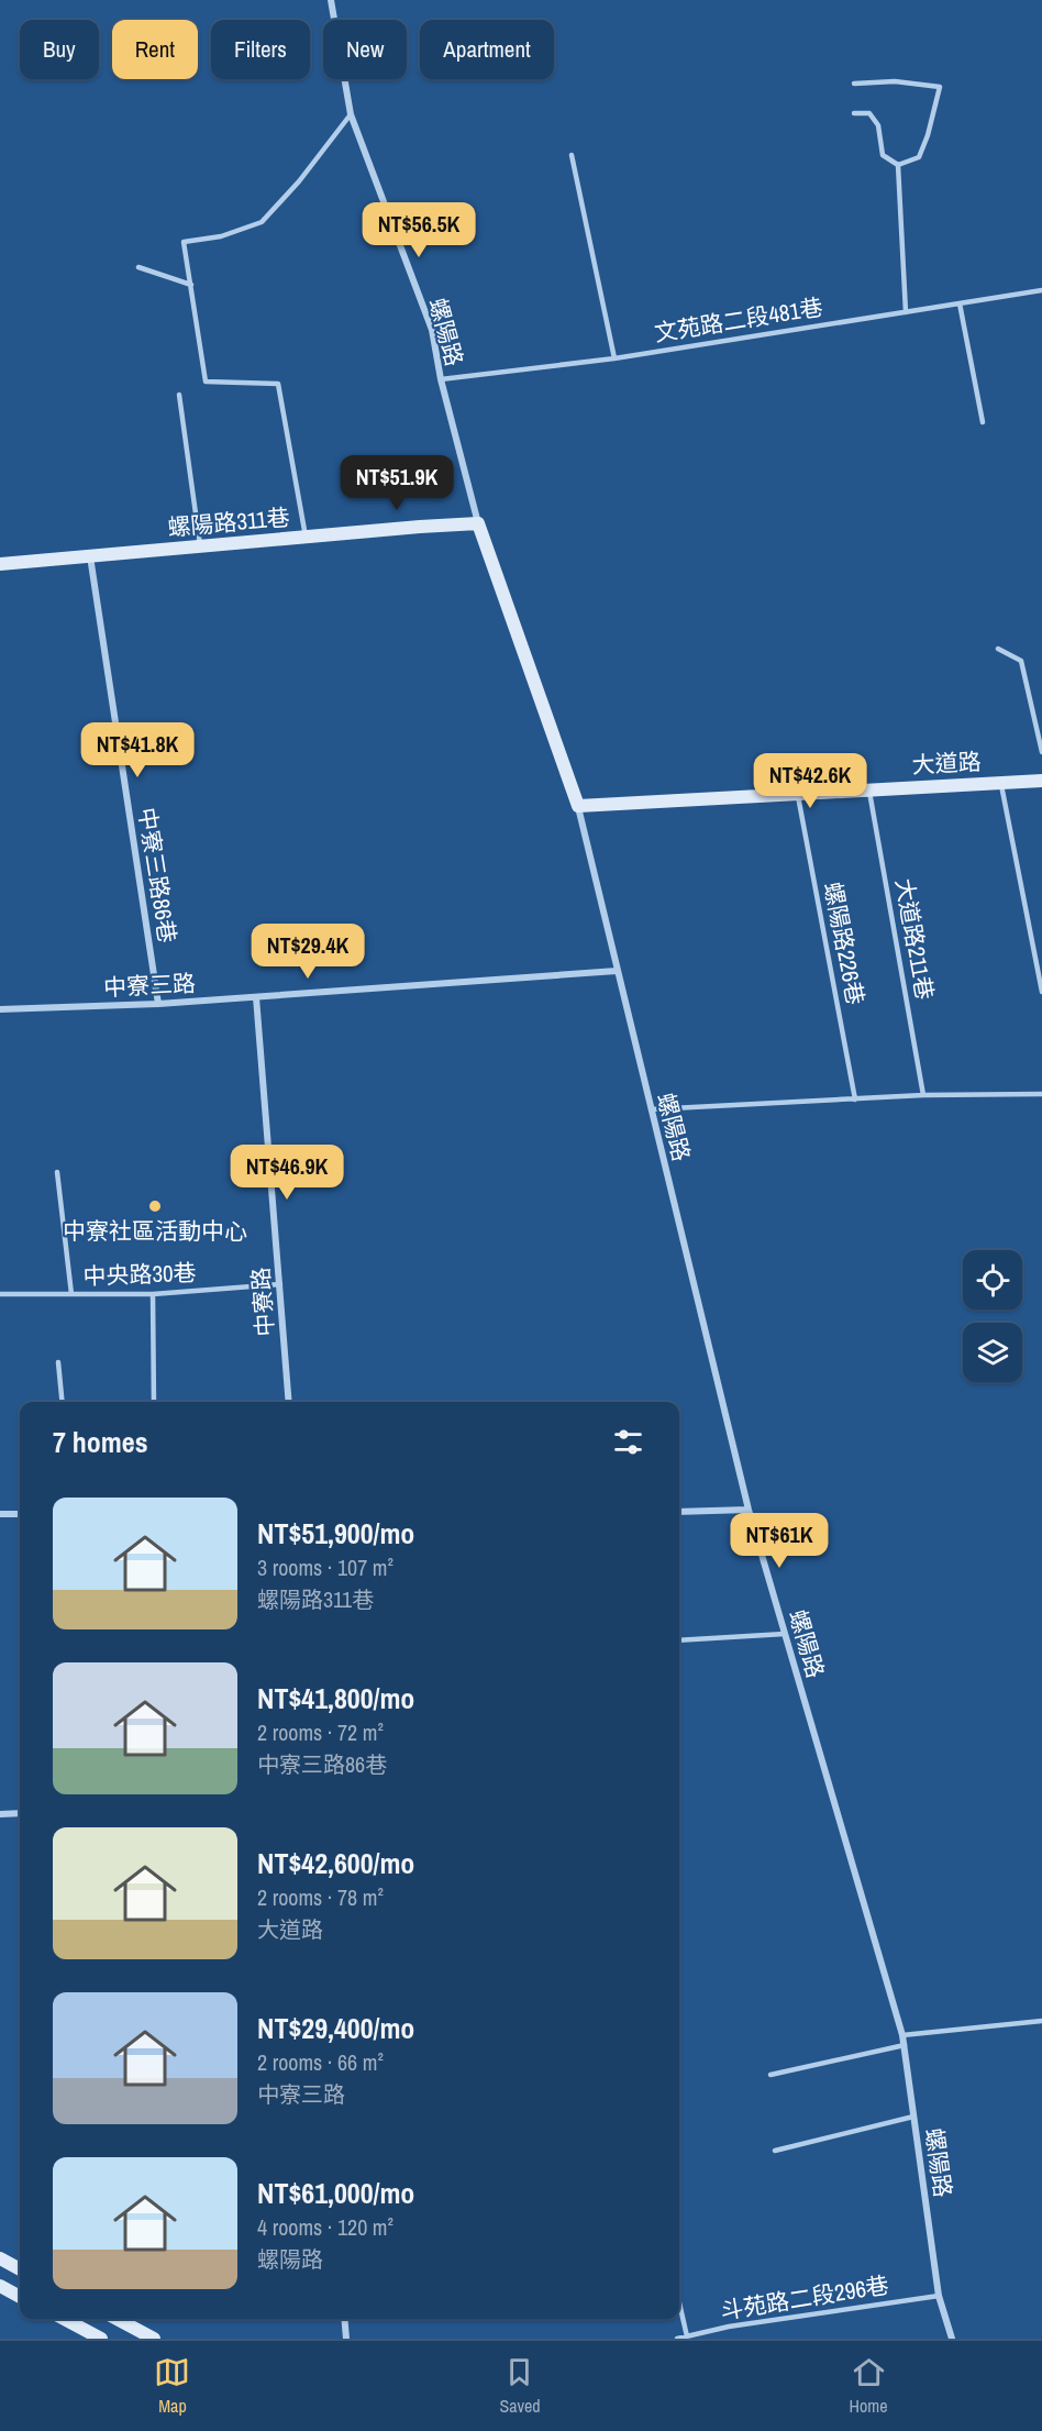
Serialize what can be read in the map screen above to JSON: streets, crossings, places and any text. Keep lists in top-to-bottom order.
{
  "streets": {
    "street": [
      "螺陽路",
      "螺陽路311巷",
      "大道路",
      "中寮三路86巷",
      "中寮三路",
      "中寮路"
    ],
    "lane": [
      "文苑路二段481巷",
      "大道路211巷",
      "螺陽路226巷",
      "中央路30巷",
      "斗苑路二段296巷"
    ]
  },
  "crossings": [
    ["文苑路二段481巷", "螺陽路"],
    ["螺陽路", "螺陽路311巷"],
    ["螺陽路", "大道路"],
    ["螺陽路", "中寮三路"],
    ["螺陽路", "斗苑路二段296巷"],
    ["螺陽路311巷", "中寮三路86巷"],
    ["大道路", "大道路211巷"],
    ["大道路", "螺陽路226巷"],
    ["中寮三路86巷", "中寮三路"],
    ["中寮三路", "中寮路"],
    ["中央路30巷", "中寮路"]
  ],
  "places": ["中寮社區活動中心"],
  "page": {
    "chip": [
      "Buy",
      "Rent",
      "Filters",
      "New",
      "Apartment"
    ],
    "price": [
      "NT$56.5K",
      "NT$51.9K",
      "NT$41.8K",
      "NT$42.6K",
      "NT$29.4K",
      "NT$46.9K",
      "NT$61K"
    ],
    "heading": "7 homes",
    "list": [
      {
        "name": "NT$51,900/mo",
        "note": "3 rooms · 107 m² · 螺陽路311巷"
      },
      {
        "name": "NT$41,800/mo",
        "note": "2 rooms · 72 m² · 中寮三路86巷"
      },
      {
        "name": "NT$42,600/mo",
        "note": "2 rooms · 78 m² · 大道路"
      },
      {
        "name": "NT$29,400/mo",
        "note": "2 rooms · 66 m² · 中寮三路"
      },
      {
        "name": "NT$61,000/mo",
        "note": "4 rooms · 120 m² · 螺陽路"
      }
    ],
    "tabs": ["Map", "Saved", "Home"]
  }
}
